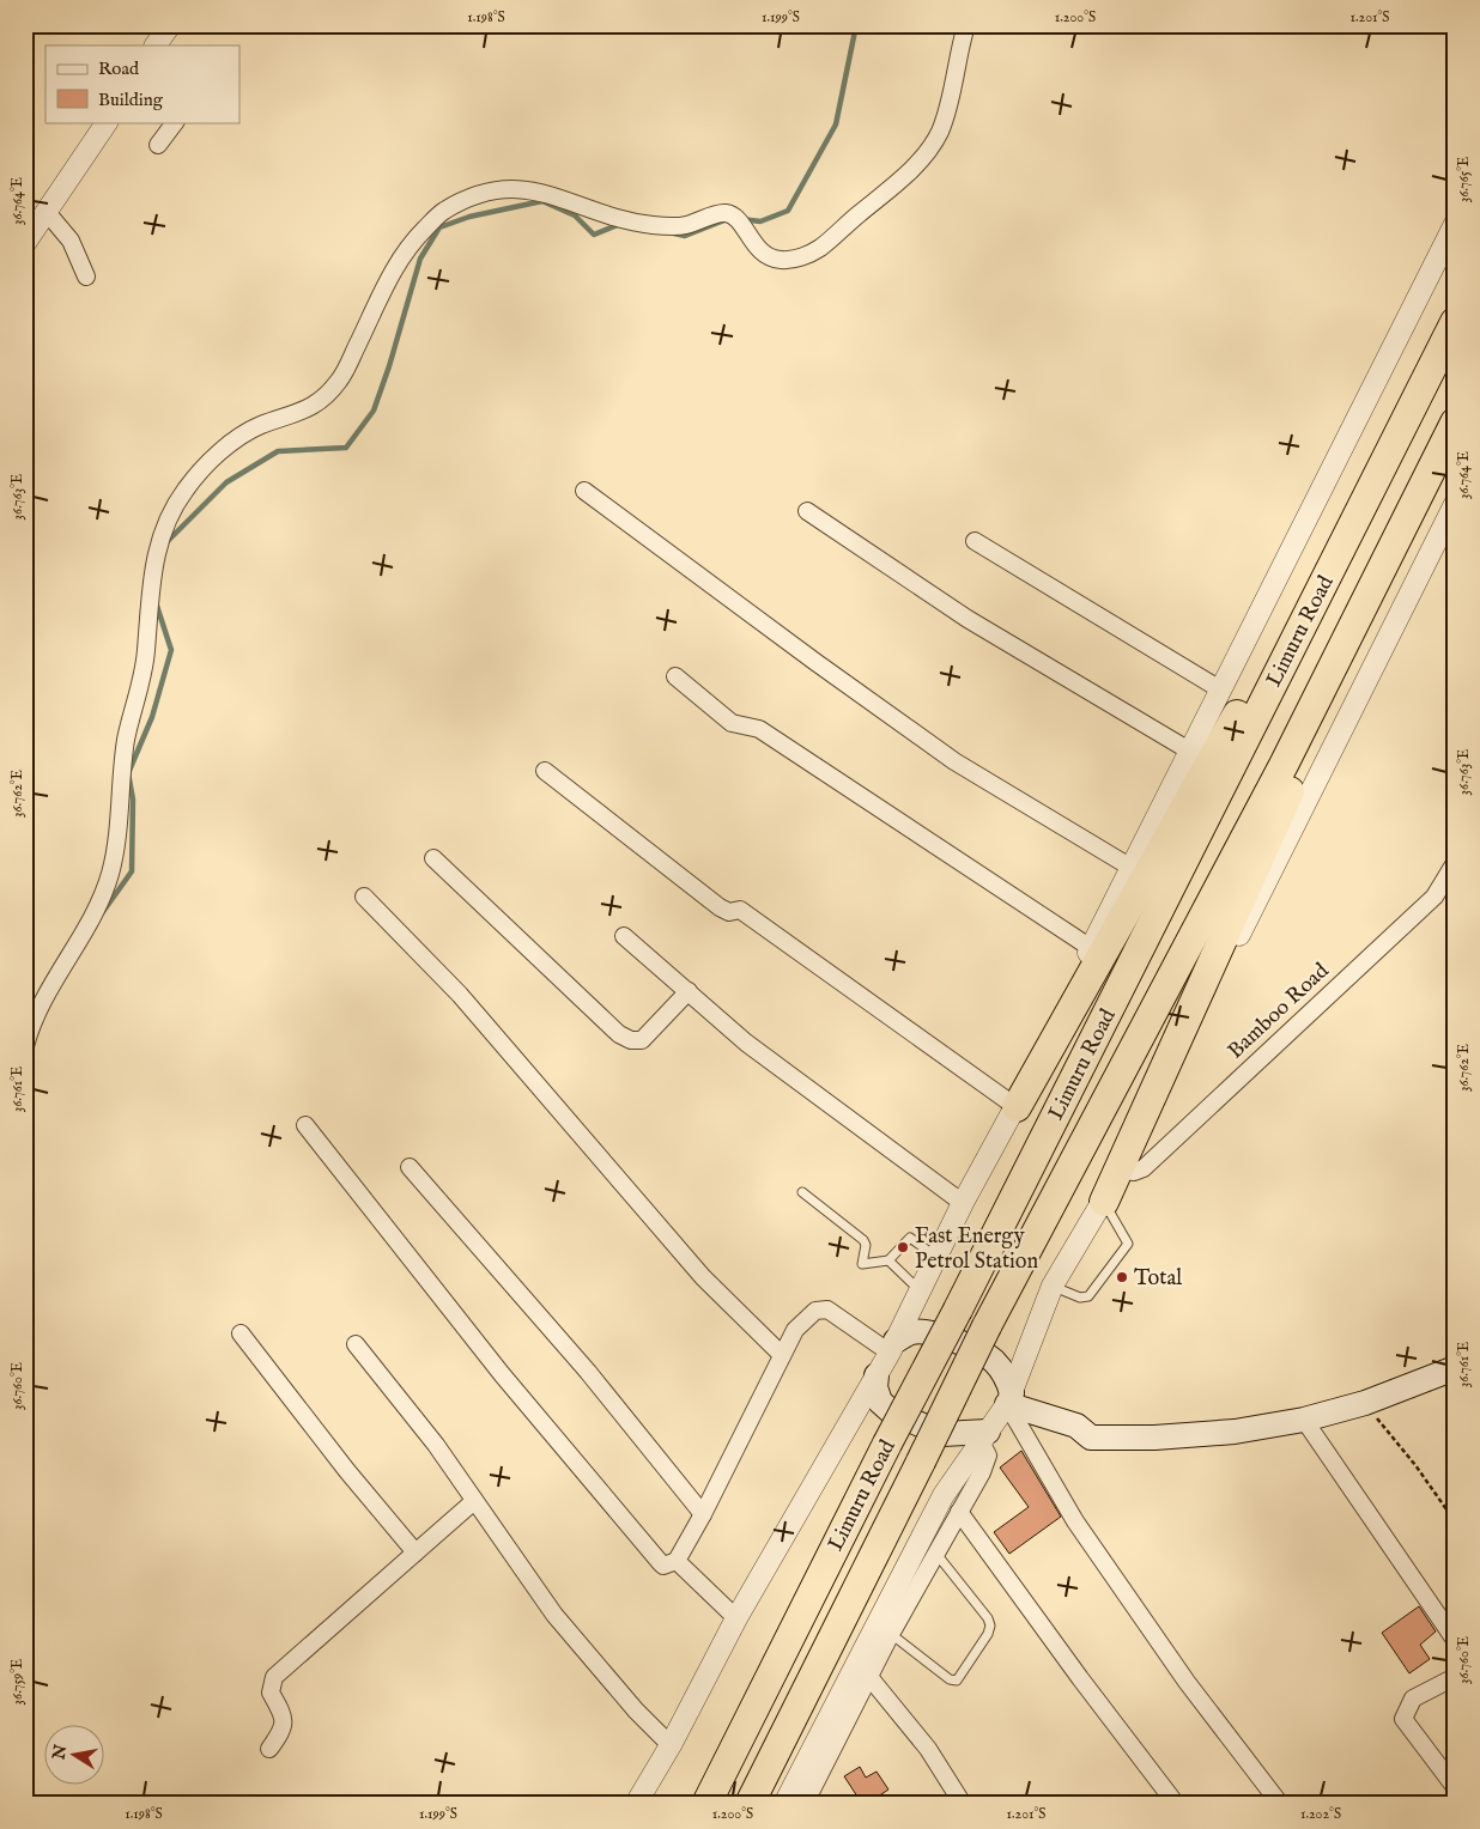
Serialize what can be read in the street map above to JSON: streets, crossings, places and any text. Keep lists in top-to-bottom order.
{
  "streets": {
    "highway": ["Limuru Road"],
    "street": ["Bamboo Road"]
  },
  "places": ["Fast Energy Petrol Station", "Total"],
  "legend": ["Road", "Building"],
  "north": "left",
  "coordinates": [
    "1.198°S",
    "1.199°S",
    "1.200°S",
    "1.201°S",
    "36.765°E",
    "36.764°E",
    "36.763°E",
    "36.762°E",
    "36.761°E",
    "36.760°E",
    "36.759°E",
    "1.202°S"
  ]
}
